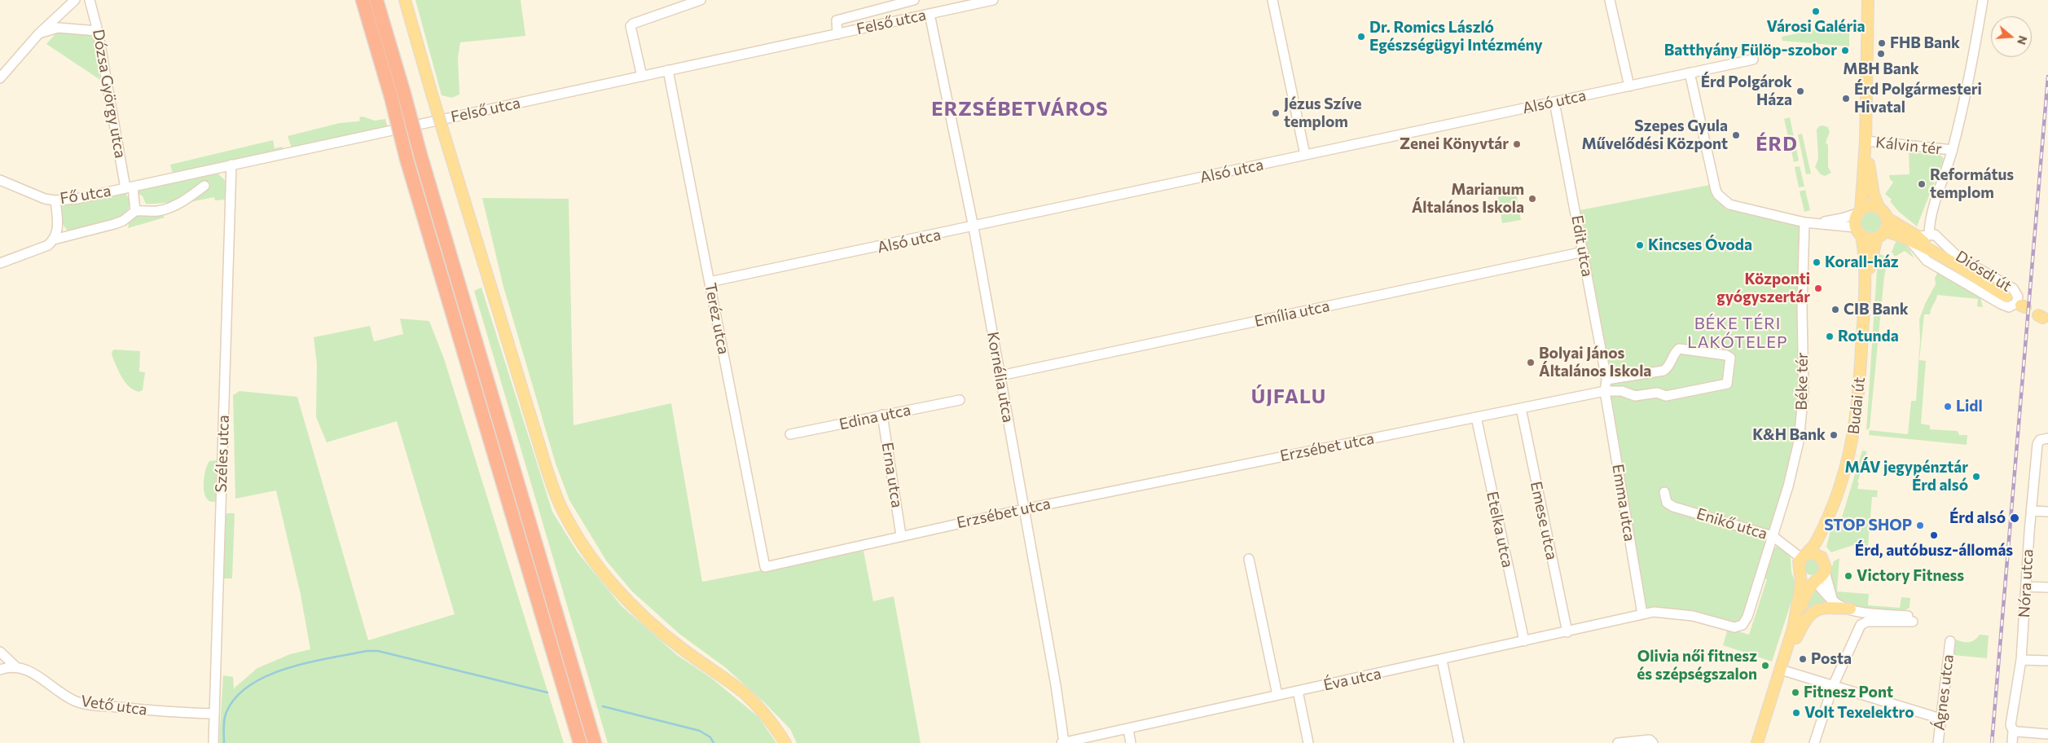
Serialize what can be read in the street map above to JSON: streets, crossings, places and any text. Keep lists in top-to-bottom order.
{
  "streets": {
    "main road": ["Diósdi út", "Budai út"],
    "street": [
      "Felső utca",
      "Dózsa György utca",
      "Alsó utca",
      "Kálvin tér",
      "Fő utca",
      "Edit utca",
      "Emília utca",
      "Teréz utca",
      "Kornélia utca",
      "Béke tér",
      "Edina utca",
      "Erzsébet utca",
      "Széles utca",
      "Erna utca",
      "Emma utca",
      "Emese utca",
      "Enikő utca",
      "Etelka utca",
      "Nóra utca",
      "Éva utca",
      "Ágnes utca",
      "Vető utca"
    ]
  },
  "crossings": [
    ["Felső utca", "Dózsa György utca"],
    ["Felső utca", "Fő utca"],
    ["Felső utca", "Teréz utca"],
    ["Felső utca", "Kornélia utca"],
    ["Felső utca", "Széles utca"],
    ["Dózsa György utca", "Fő utca"],
    ["Alsó utca", "Edit utca"],
    ["Alsó utca", "Teréz utca"],
    ["Alsó utca", "Kornélia utca"],
    ["Edit utca", "Emília utca"],
    ["Edit utca", "Erzsébet utca"],
    ["Edit utca", "Emma utca"],
    ["Diósdi út", "Budai út"],
    ["Emília utca", "Kornélia utca"],
    ["Teréz utca", "Erzsébet utca"],
    ["Kornélia utca", "Erzsébet utca"],
    ["Kornélia utca", "Éva utca"],
    ["Béke tér", "Emma utca"],
    ["Béke tér", "Enikő utca"],
    ["Béke tér", "Éva utca"],
    ["Budai út", "Enikő utca"],
    ["Edina utca", "Erna utca"],
    ["Erzsébet utca", "Erna utca"],
    ["Erzsébet utca", "Emma utca"],
    ["Erzsébet utca", "Emese utca"],
    ["Erzsébet utca", "Etelka utca"],
    ["Széles utca", "Vető utca"],
    ["Emma utca", "Éva utca"],
    ["Emese utca", "Éva utca"],
    ["Etelka utca", "Éva utca"]
  ],
  "districts": [
    "ERZSÉBETVÁROS",
    "ÉRD",
    "BÉKE TÉRI LAKÓTELEP",
    "ÚJFALU"
  ],
  "places": [
    "Városi Galéria",
    "Dr. Romics László Egészségügyi Intézmény",
    "FHB Bank",
    "Batthyány Fülöp-szobor",
    "MBH Bank",
    "Érd Polgárok Háza",
    "Érd Polgármesteri Hivatal",
    "Jézus Szíve templom",
    "Szepes Gyula Művelődési Központ",
    "Zenei Könyvtár",
    "Református templom",
    "Marianum Általános Iskola",
    "Kincses Óvoda",
    "Korall-ház",
    "Központi gyógyszertár",
    "CIB Bank",
    "Rotunda",
    "Bolyai János Általános Iskola",
    "Lidl",
    "K&H Bank",
    "MÁV jegypénztár Érd alsó",
    "Érd alsó",
    "STOP SHOP",
    "Érd, autóbusz-állomás",
    "Victory Fitness",
    "Posta",
    "Olivia női fitnesz és szépségszalon",
    "Fitnesz Pont",
    "Volt Texelektro"
  ],
  "north": "right"
}
